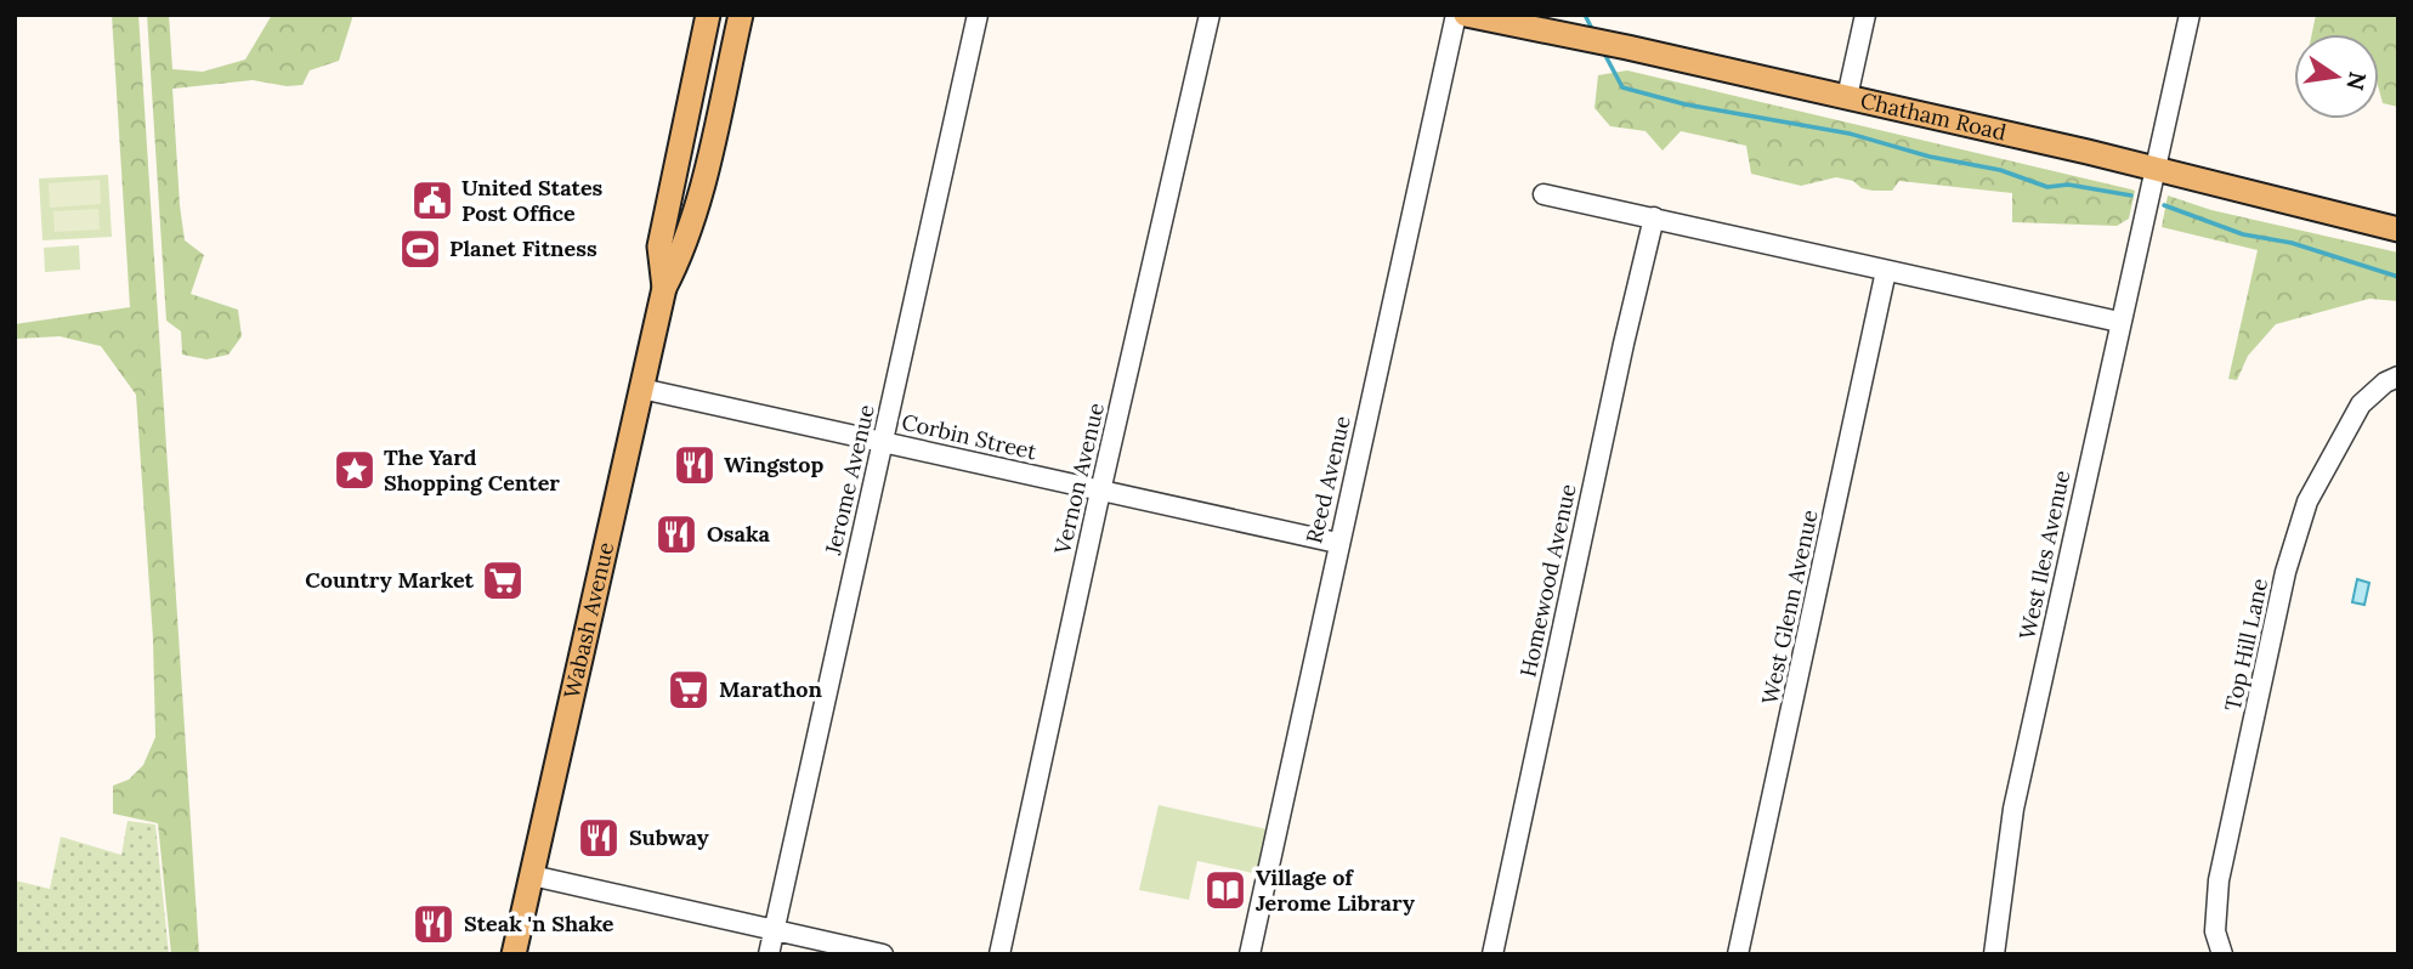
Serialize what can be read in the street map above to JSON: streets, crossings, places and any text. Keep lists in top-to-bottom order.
{
  "streets": {
    "main road": ["Chatham Road", "Wabash Avenue"],
    "street": [
      "Corbin Street",
      "Vernon Avenue",
      "Jerome Avenue",
      "Reed Avenue",
      "West Iles Avenue",
      "Homewood Avenue",
      "West Glenn Avenue",
      "Top Hill Lane"
    ]
  },
  "crossings": [
    ["Chatham Road", "West Iles Avenue"],
    ["Corbin Street", "Vernon Avenue"],
    ["Corbin Street", "Jerome Avenue"],
    ["Corbin Street", "Reed Avenue"],
    ["Corbin Street", "Wabash Avenue"]
  ],
  "places": {
    "public building": ["United States Post Office"],
    "sports": ["Planet Fitness"],
    "restaurant": [
      "Wingstop",
      "Osaka",
      "Subway",
      "Steak 'n Shake"
    ],
    "place": ["The Yard Shopping Center"],
    "supermarket": ["Country Market", "Marathon"],
    "library": ["Village of Jerome Library"]
  },
  "north": "right"
}
